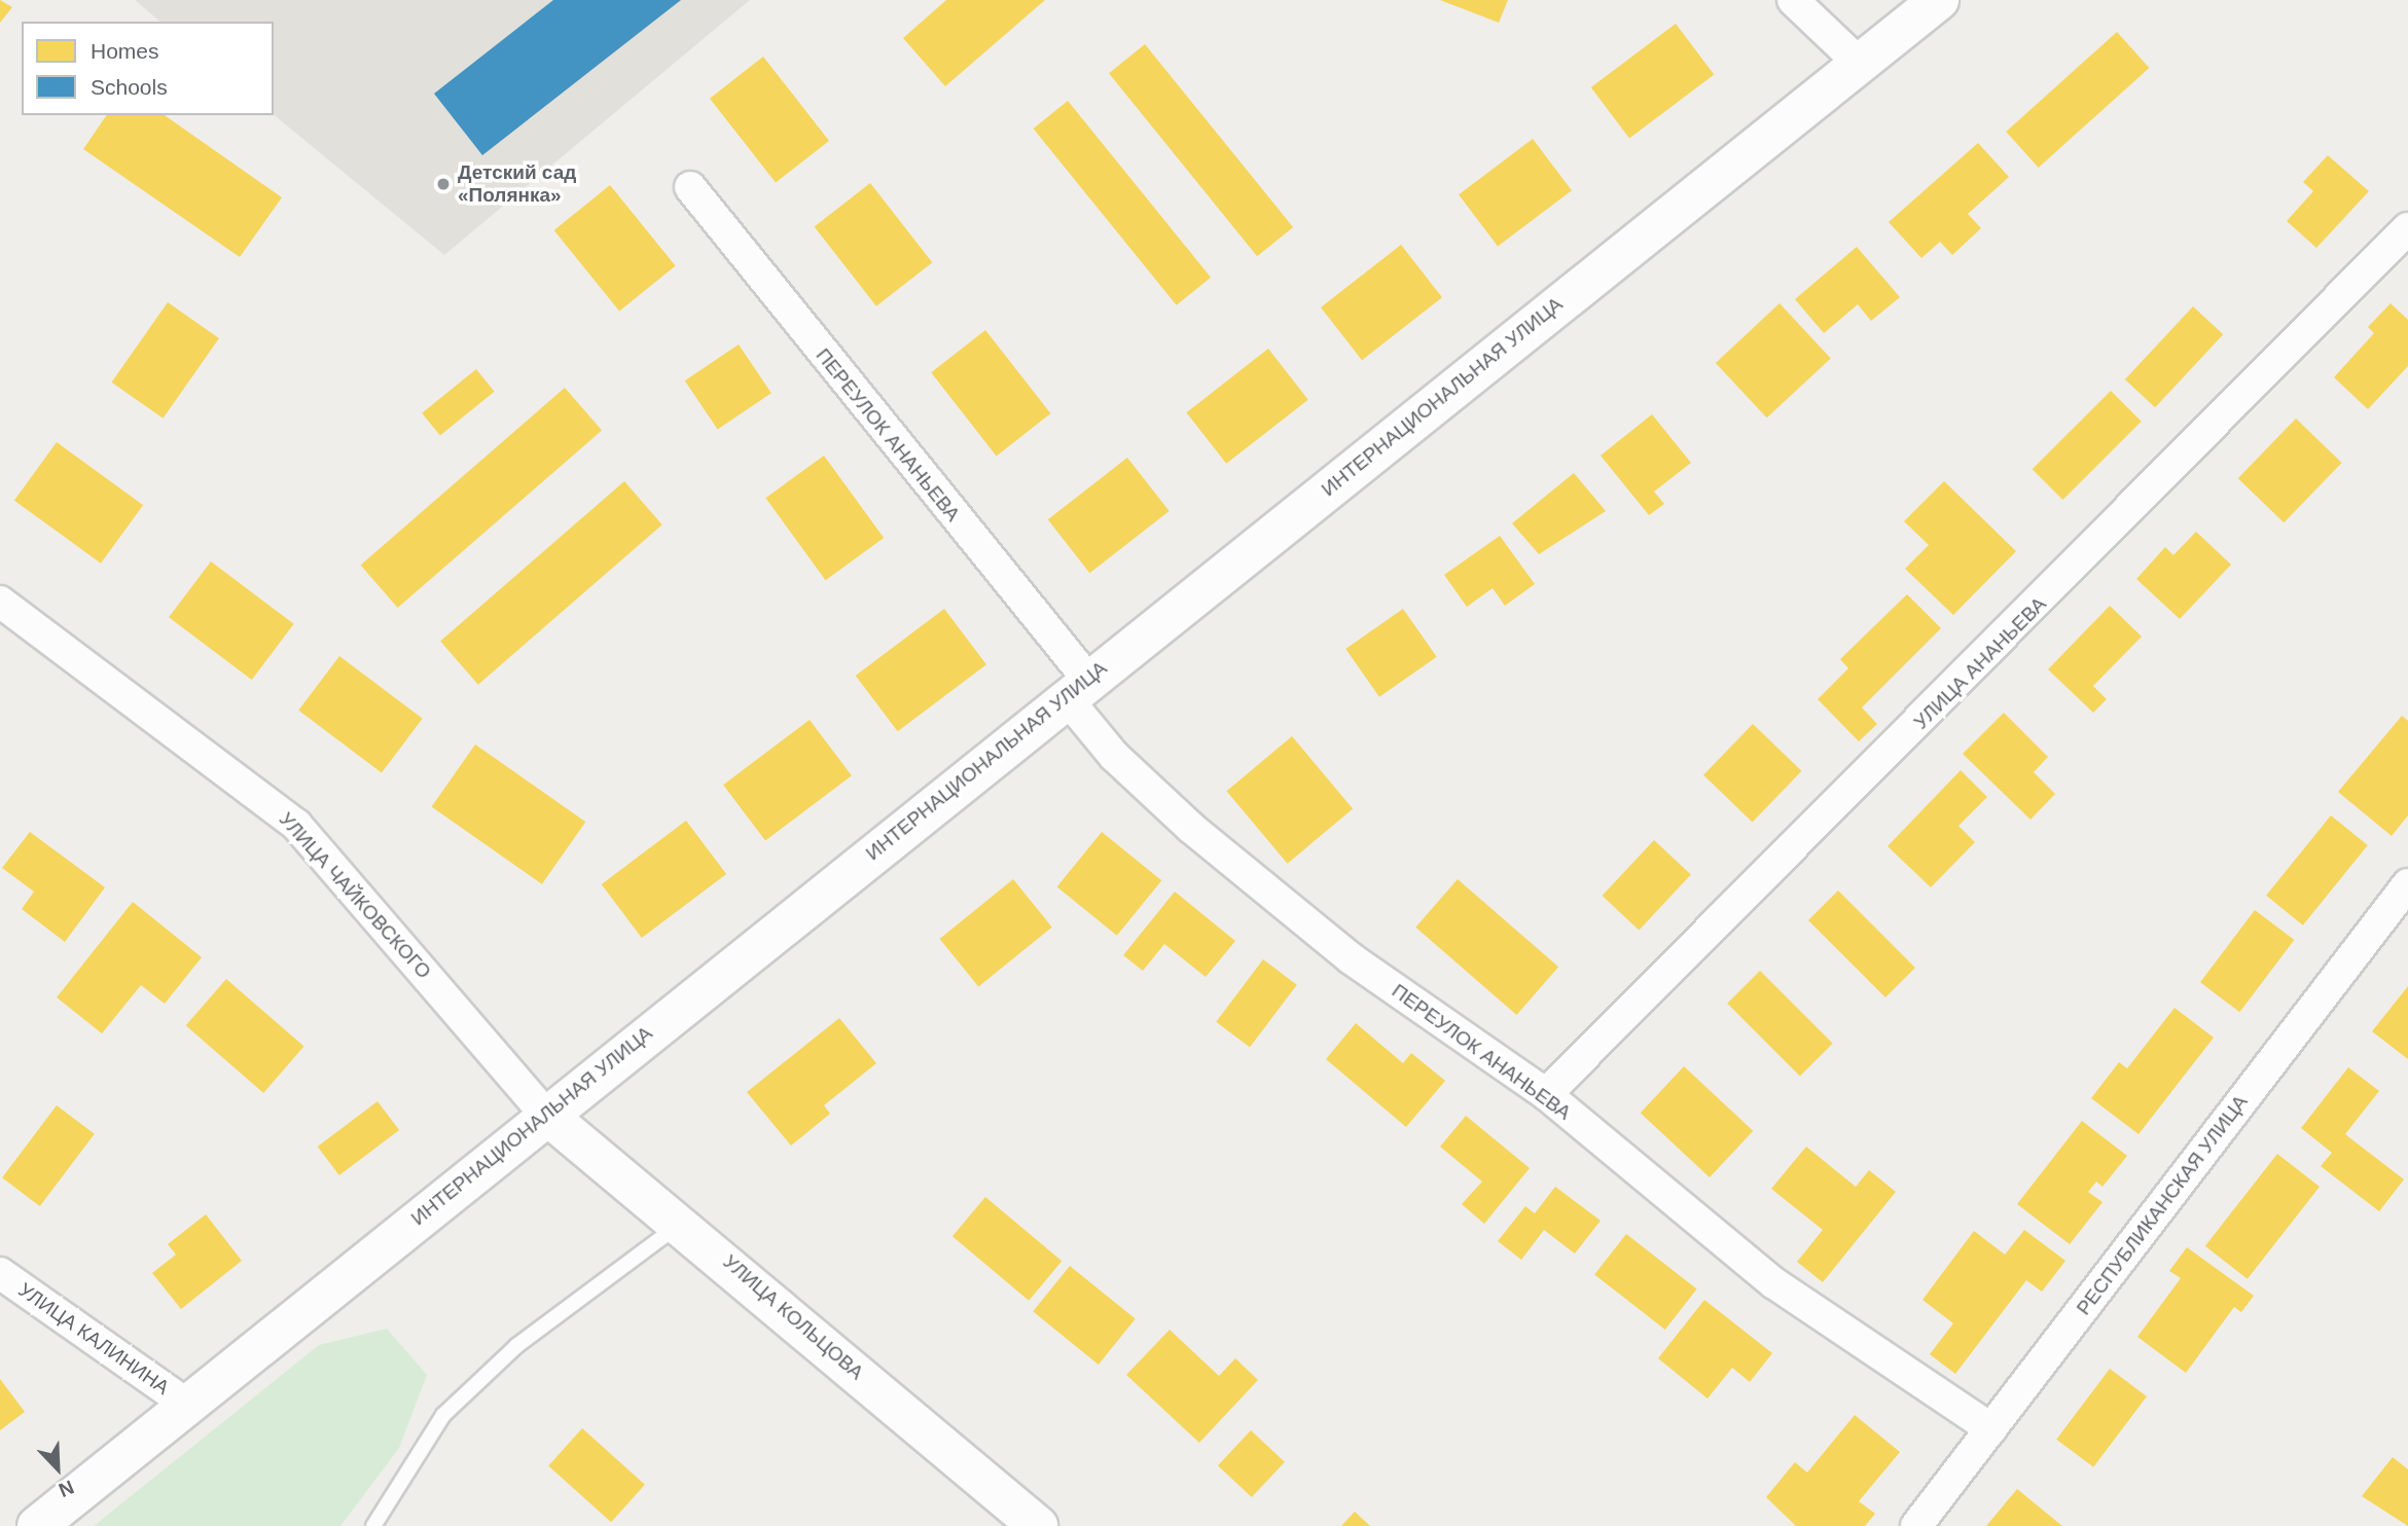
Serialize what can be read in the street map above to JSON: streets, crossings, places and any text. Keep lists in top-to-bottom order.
{
  "streets": {
    "street": [
      "ИНТЕРНАЦИОНАЛЬНАЯ УЛИЦА",
      "ПЕРЕУЛОК АНАНЬЕВА",
      "УЛИЦА АНАНЬЕВА",
      "УЛИЦА ЧАЙКОВСКОГО",
      "РЕСПУБЛИКАНСКАЯ УЛИЦА",
      "УЛИЦА КОЛЬЦОВА",
      "УЛИЦА КАЛИНИНА"
    ]
  },
  "crossings": [
    ["ИНТЕРНАЦИОНАЛЬНАЯ УЛИЦА", "ПЕРЕУЛОК АНАНЬЕВА"],
    ["ИНТЕРНАЦИОНАЛЬНАЯ УЛИЦА", "УЛИЦА ЧАЙКОВСКОГО"],
    ["ИНТЕРНАЦИОНАЛЬНАЯ УЛИЦА", "УЛИЦА КОЛЬЦОВА"],
    ["ИНТЕРНАЦИОНАЛЬНАЯ УЛИЦА", "УЛИЦА КАЛИНИНА"],
    ["ПЕРЕУЛОК АНАНЬЕВА", "УЛИЦА АНАНЬЕВА"],
    ["ПЕРЕУЛОК АНАНЬЕВА", "РЕСПУБЛИКАНСКАЯ УЛИЦА"],
    ["УЛИЦА ЧАЙКОВСКОГО", "УЛИЦА КОЛЬЦОВА"]
  ],
  "places": ["Детский сад «Полянка»"],
  "legend": ["Homes", "Schools"],
  "north": "bottom right"
}
